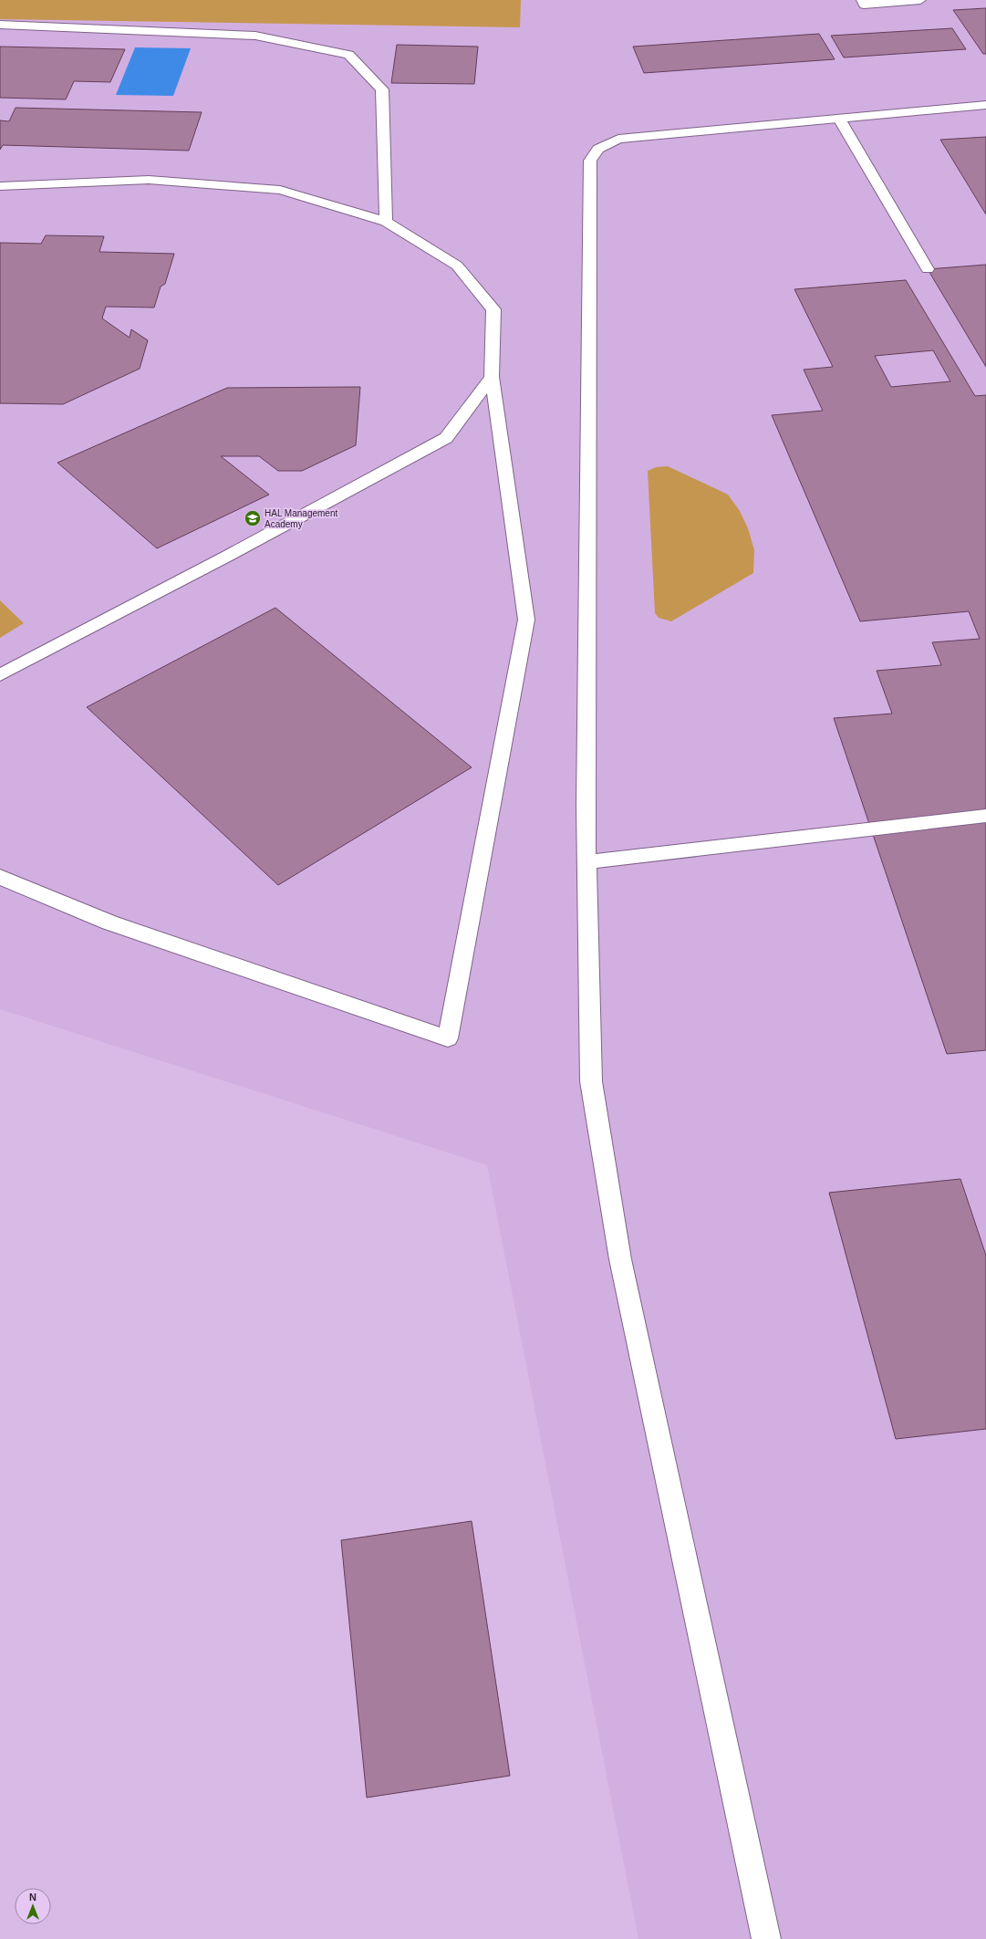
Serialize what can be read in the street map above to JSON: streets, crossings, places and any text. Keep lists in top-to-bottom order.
{
  "places": {
    "school or university": ["HAL Management Academy"]
  },
  "north": "top"
}
